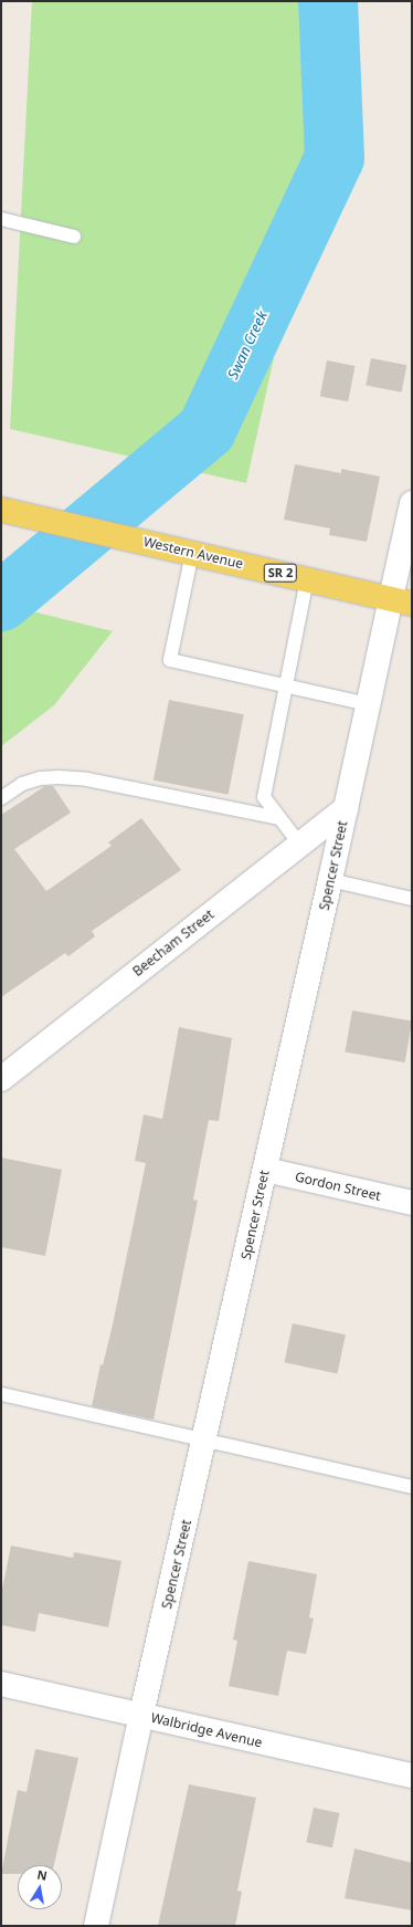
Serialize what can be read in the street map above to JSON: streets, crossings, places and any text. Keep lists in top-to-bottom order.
{
  "streets": {
    "main road": ["Western Avenue", "SR 2"],
    "street": [
      "Spencer Street",
      "Beecham Street",
      "Gordon Street",
      "Walbridge Avenue"
    ]
  },
  "crossings": [
    ["Western Avenue", "Spencer Street"],
    ["Spencer Street", "Beecham Street"],
    ["Spencer Street", "Gordon Street"],
    ["Spencer Street", "Walbridge Avenue"]
  ],
  "water": ["Swan Creek"],
  "north": "top"
}
